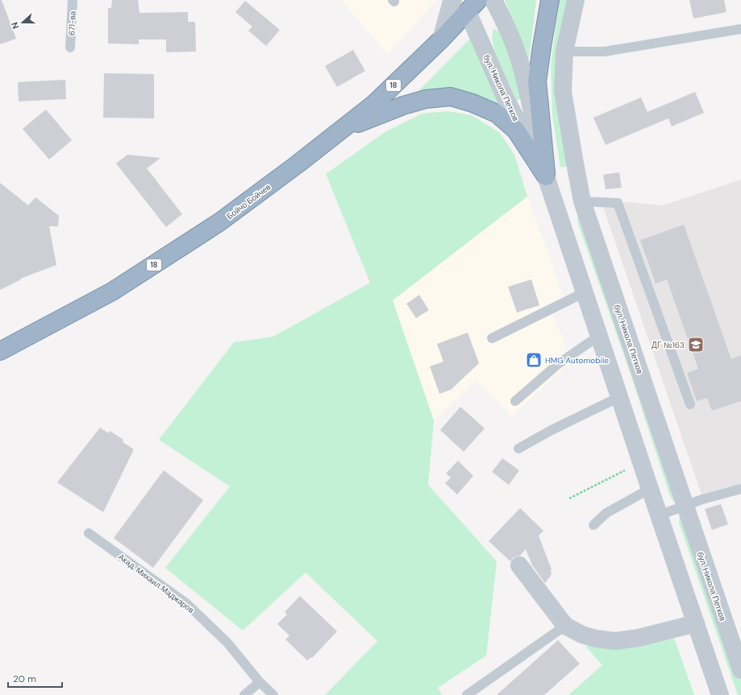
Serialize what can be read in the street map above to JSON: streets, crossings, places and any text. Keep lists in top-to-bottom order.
{
  "streets": {
    "highway": ["18", "Бойчо Бойчев"],
    "street": ["бул. Никола Петков"],
    "lane": ["671-ва", "Акад. Михаил Маджаров"]
  },
  "crossings": [
    ["бул. Никола Петков", "Бойчо Бойчев"]
  ],
  "places": {
    "school or university": ["ДГ №163"],
    "shop": ["HMG Automobile"]
  },
  "scale_bar": "20 m",
  "north": "left"
}
